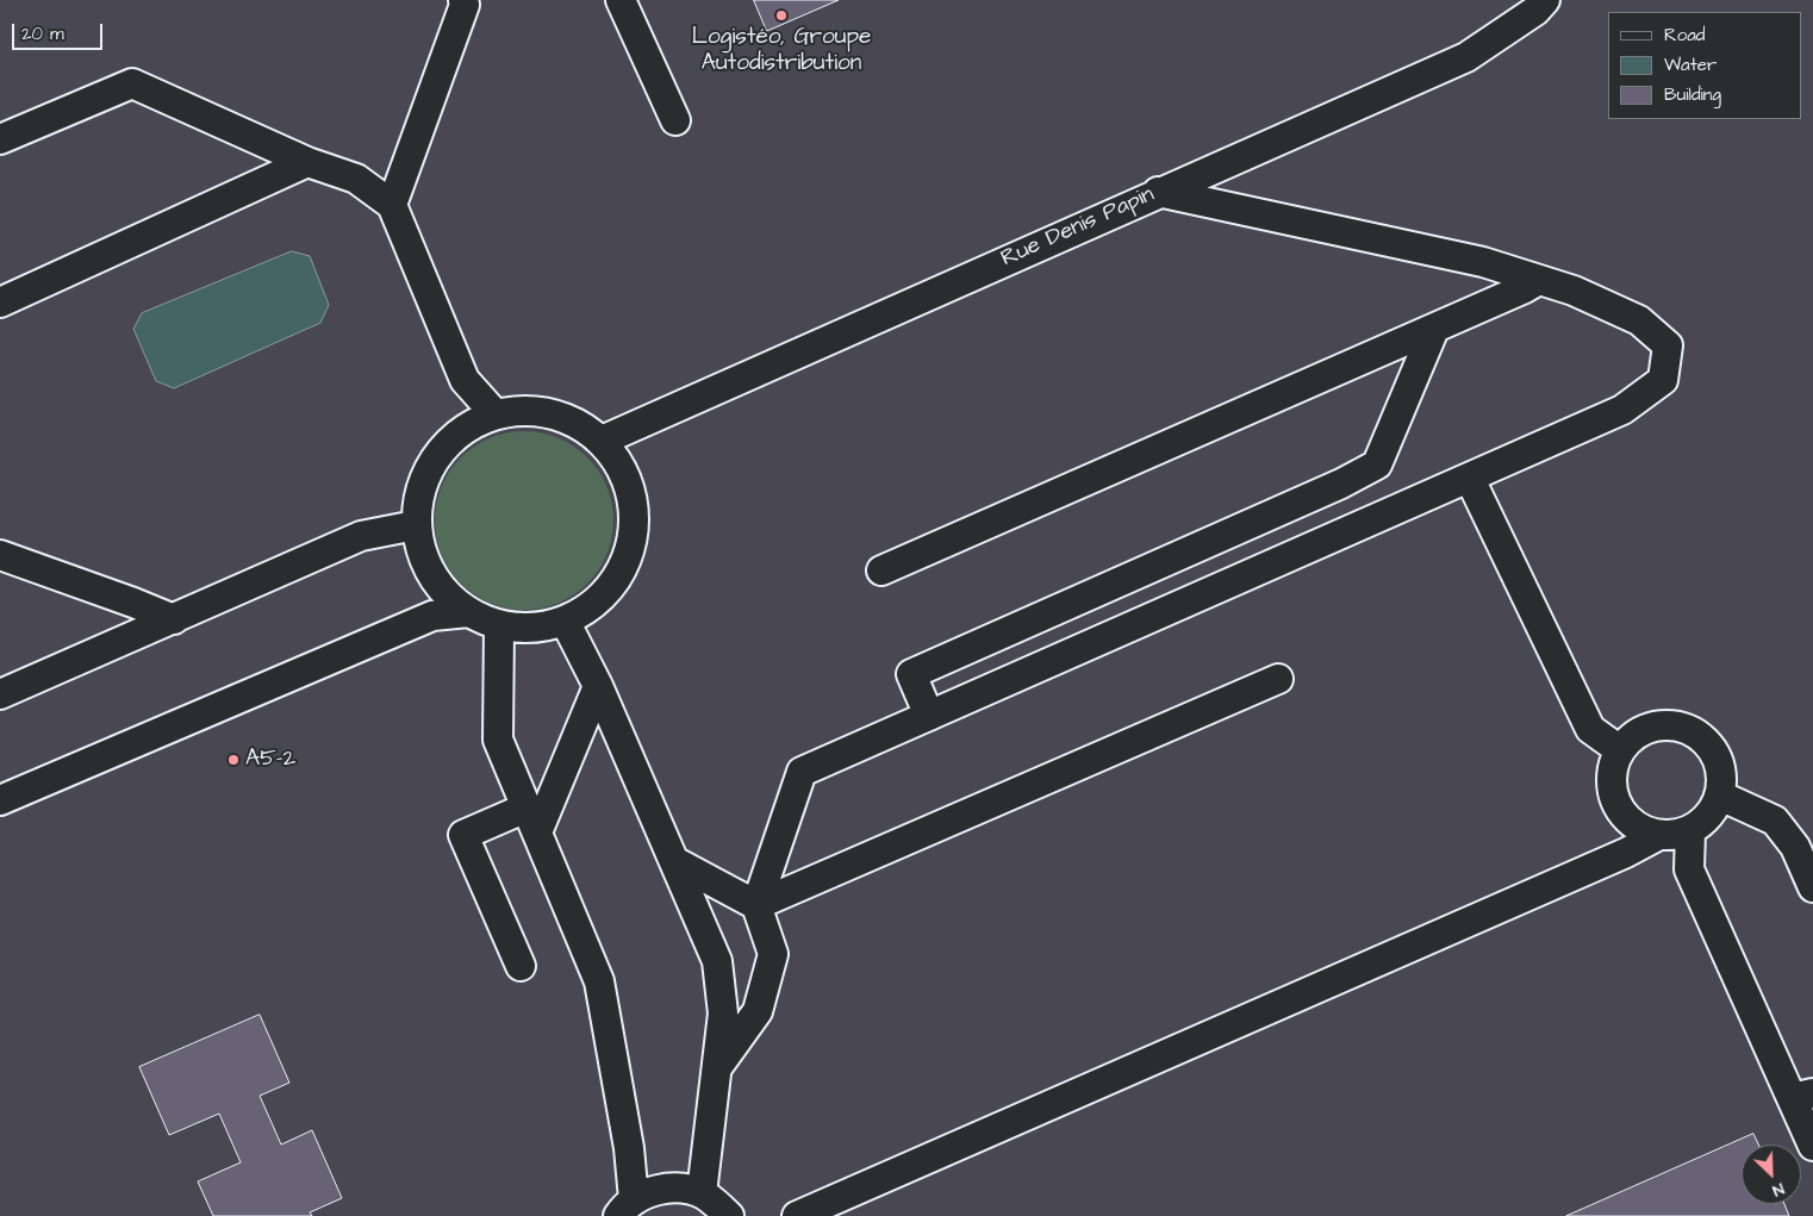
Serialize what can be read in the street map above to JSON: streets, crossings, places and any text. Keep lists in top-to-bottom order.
{
  "streets": {
    "street": ["Rue Denis Papin"]
  },
  "places": ["Logistéo, Groupe Autodistribution", "A5-2"],
  "legend": ["Road", "Water", "Building"],
  "scale_bar": "20 m",
  "north": "bottom right"
}
